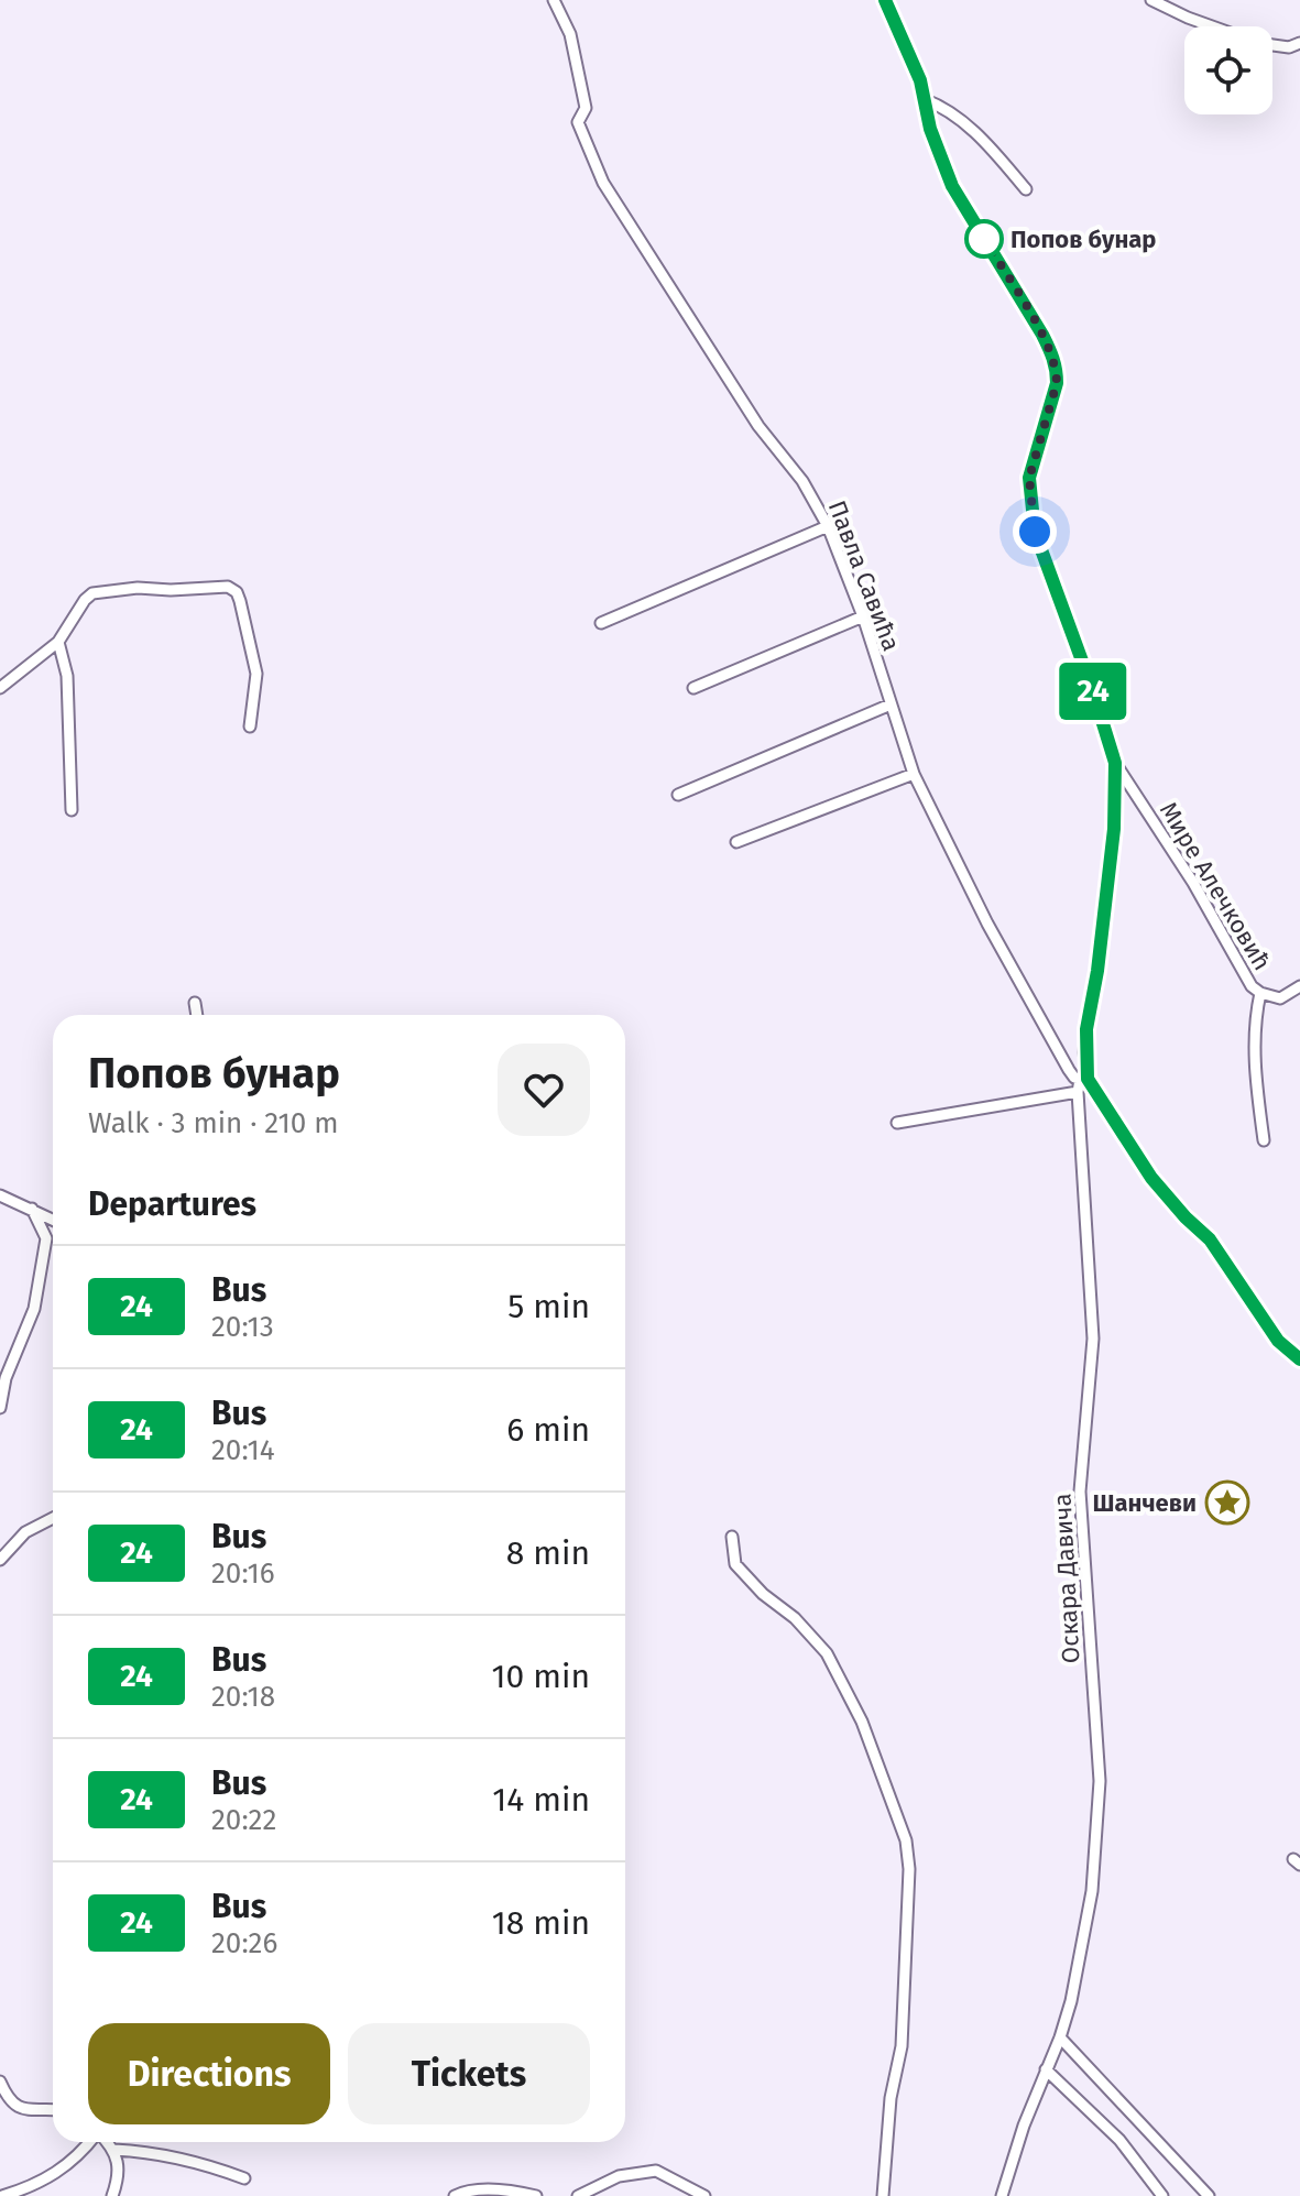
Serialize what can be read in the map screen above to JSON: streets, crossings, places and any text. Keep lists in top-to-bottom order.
{
  "streets": {
    "street": ["Павла Савића", "Мире Алечковић", "Оскара Давича"]
  },
  "crossings": [
    ["Павла Савића", "Оскара Давича"],
    ["Мире Алечковић", "Оскара Давича"]
  ],
  "places": {
    "other": ["Попов бунар"],
    "place": ["Шанчеви"]
  },
  "lines": ["bus line 24"],
  "page": {
    "on_map": "24",
    "heading": [
      ["Попов бунар", "Walk · 3 min · 210 m"],
      "Departures"
    ],
    "list": [
      {
        "mark": "24",
        "name": "Bus",
        "note": "20:13",
        "value": "5 min"
      },
      {
        "mark": "24",
        "name": "Bus",
        "note": "20:14",
        "value": "6 min"
      },
      {
        "mark": "24",
        "name": "Bus",
        "note": "20:16",
        "value": "8 min"
      },
      {
        "mark": "24",
        "name": "Bus",
        "note": "20:18",
        "value": "10 min"
      },
      {
        "mark": "24",
        "name": "Bus",
        "note": "20:22",
        "value": "14 min"
      },
      {
        "mark": "24",
        "name": "Bus",
        "note": "20:26",
        "value": "18 min"
      }
    ],
    "buttons": ["Directions", "Tickets"]
  }
}
